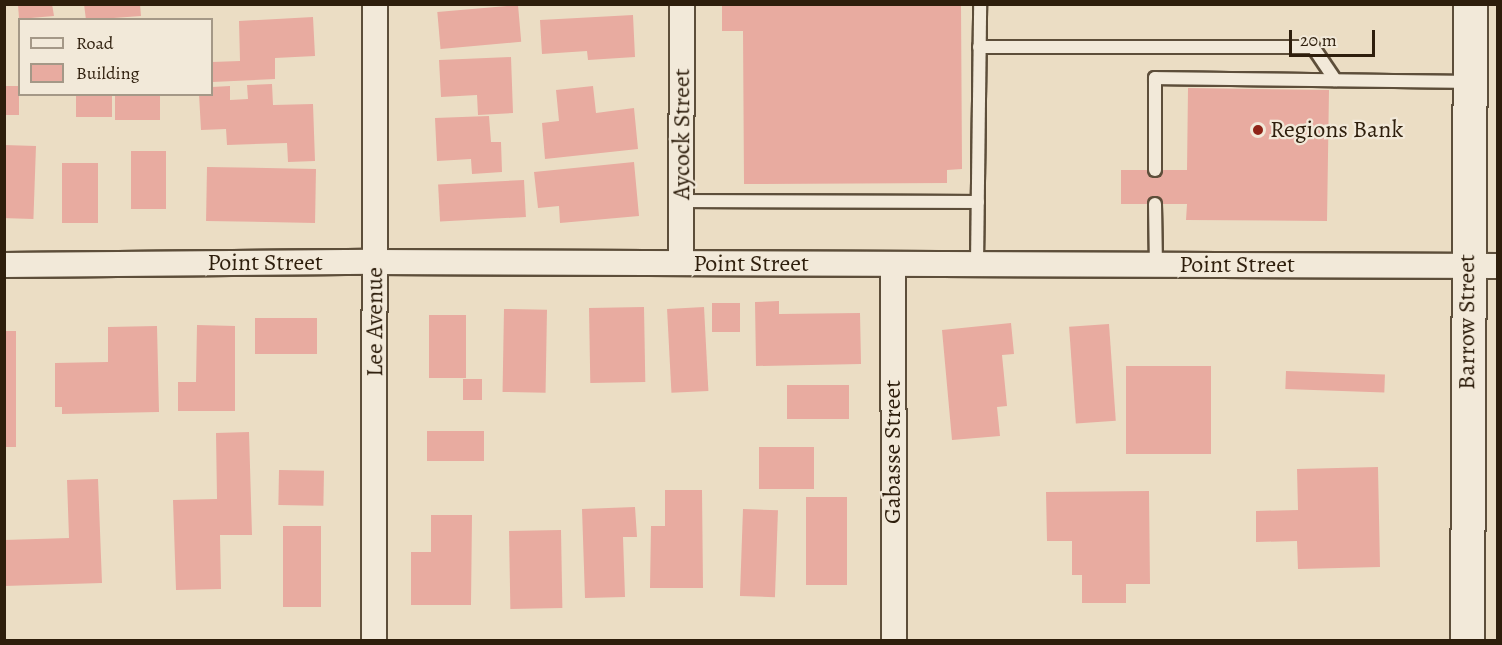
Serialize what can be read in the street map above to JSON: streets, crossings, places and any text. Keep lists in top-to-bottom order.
{
  "streets": {
    "main road": ["Barrow Street"],
    "street": [
      "Aycock Street",
      "Point Street",
      "Lee Avenue",
      "Gabasse Street"
    ]
  },
  "crossings": [
    ["Aycock Street", "Point Street"],
    ["Point Street", "Lee Avenue"],
    ["Point Street", "Barrow Street"],
    ["Point Street", "Gabasse Street"]
  ],
  "places": ["Regions Bank"],
  "legend": ["Road", "Building"],
  "scale_bar": "20 m"
}
